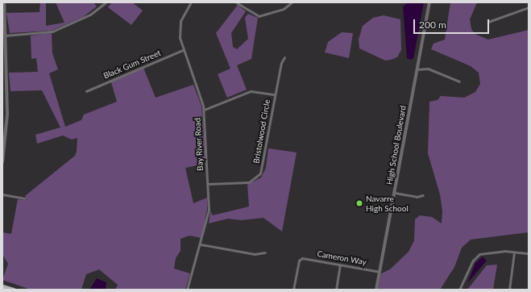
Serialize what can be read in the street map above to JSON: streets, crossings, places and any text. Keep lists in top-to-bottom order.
{
  "streets": {
    "street": [
      "Black Gum Street",
      "Bristolwood Circle",
      "Bay River Road",
      "High School Boulevard",
      "Cameron Way"
    ]
  },
  "crossings": [
    ["Black Gum Street", "Bay River Road"],
    ["Bristolwood Circle", "Bay River Road"],
    ["High School Boulevard", "Cameron Way"]
  ],
  "places": ["Navarre High School"],
  "scale_bar": "200 m"
}
